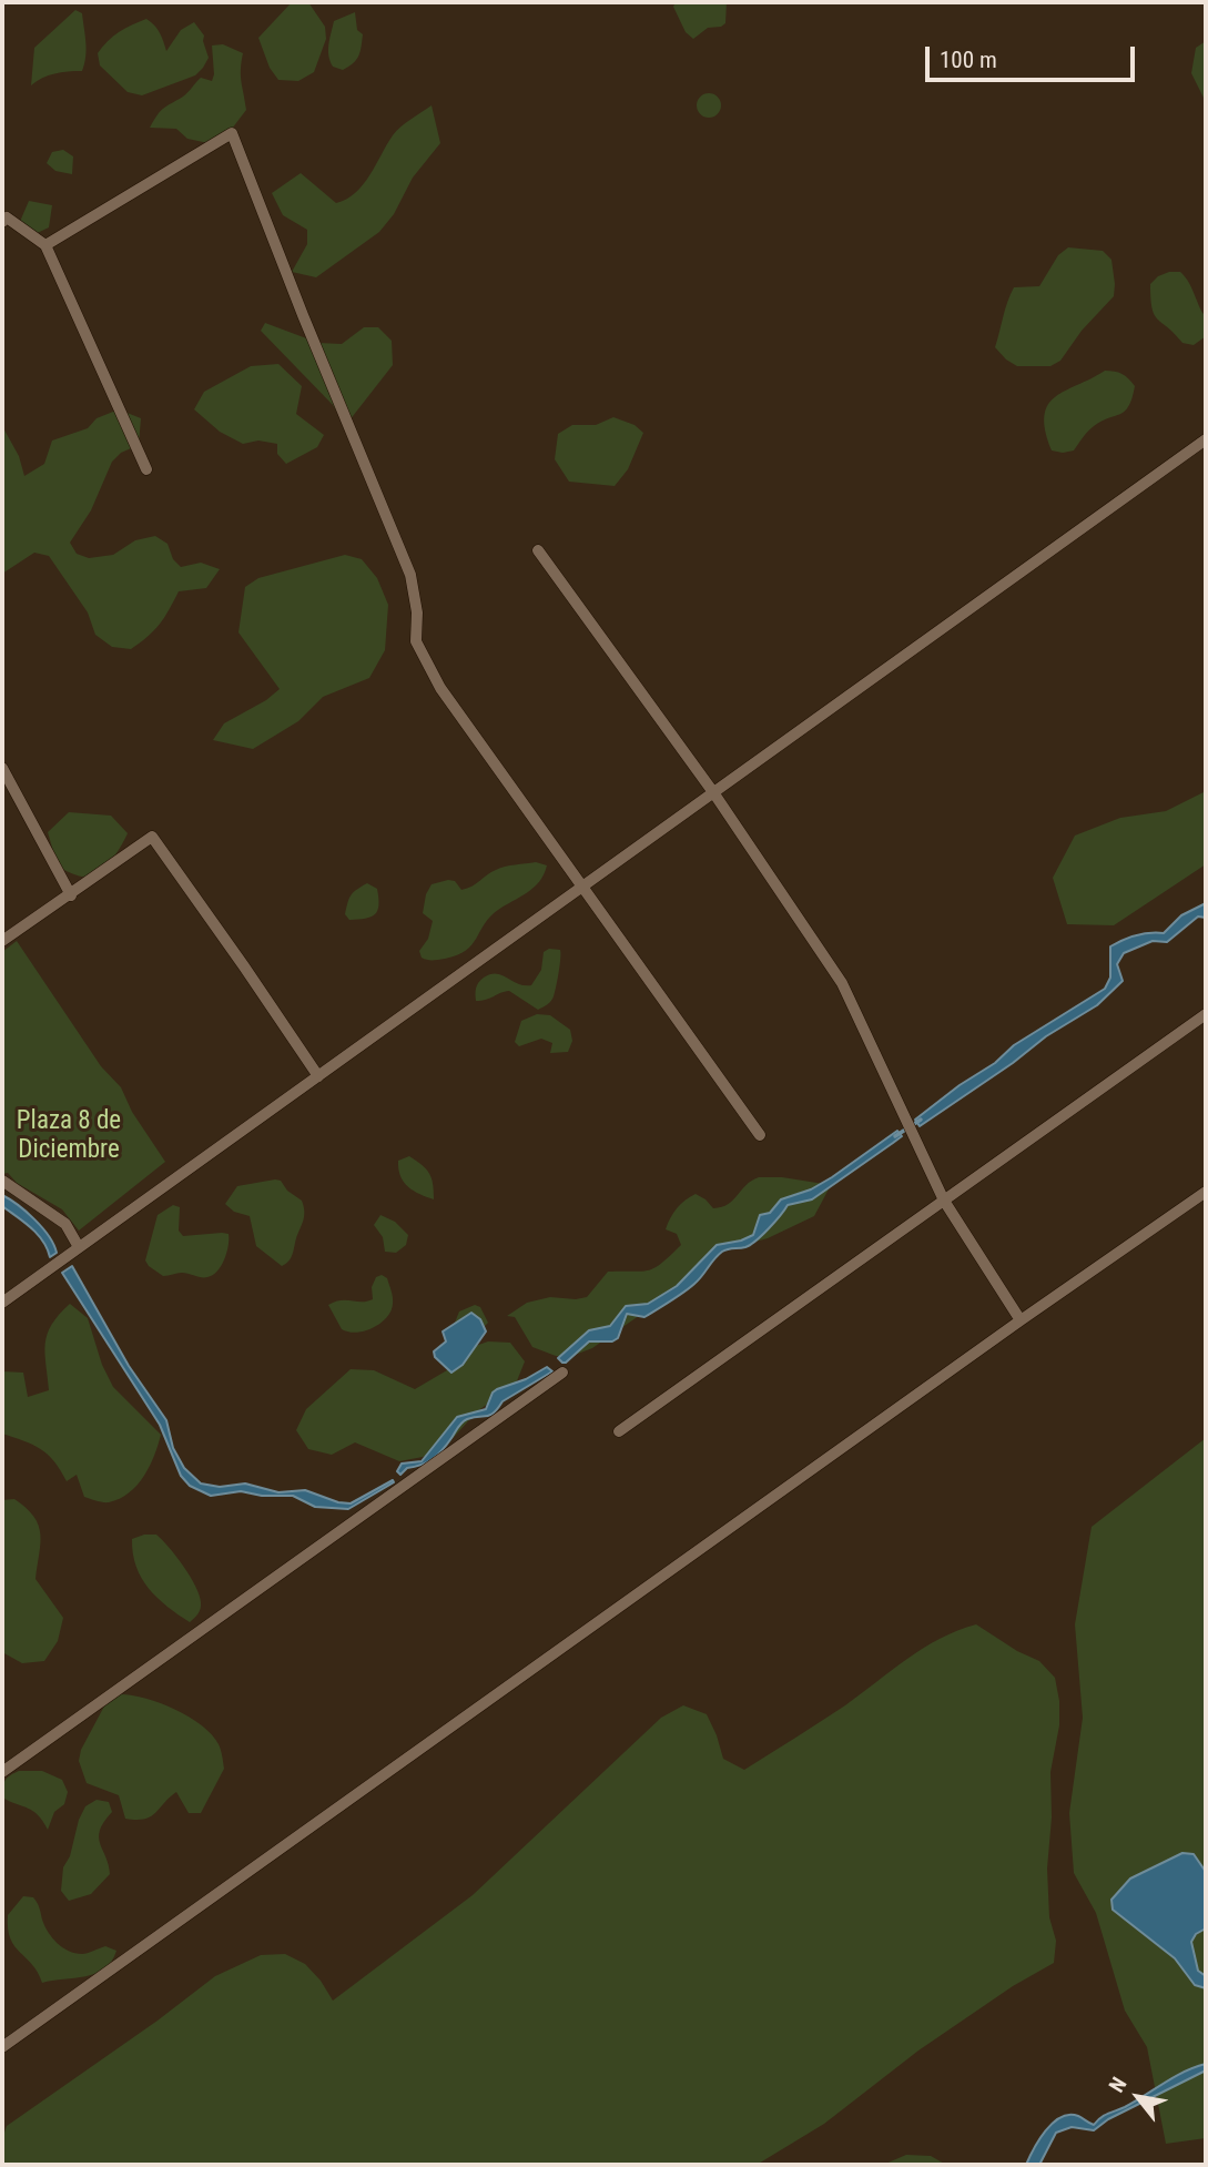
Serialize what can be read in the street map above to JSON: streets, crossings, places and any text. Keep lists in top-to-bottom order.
{
  "parks": ["Plaza 8 de Diciembre"],
  "scale_bar": "100 m",
  "north": "top left"
}
